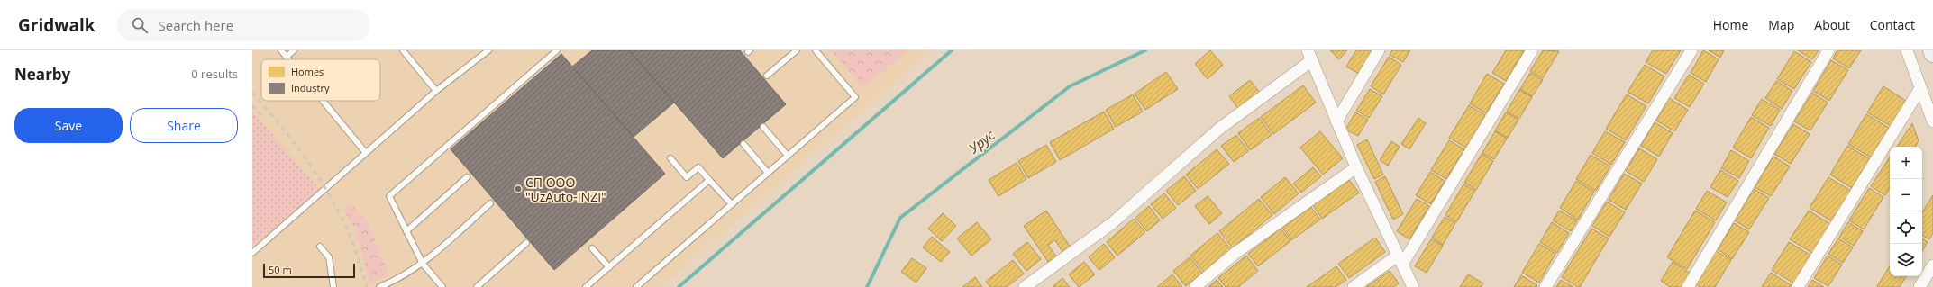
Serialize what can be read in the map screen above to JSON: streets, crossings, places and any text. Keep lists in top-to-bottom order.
{
  "water": ["Урус"],
  "places": ["СП ООО \"UzAuto-INZI\""],
  "legend": ["Homes", "Industry"],
  "scale_bar": "50 m",
  "page": {
    "header": "Gridwalk",
    "search": "Search here",
    "nav": [
      "Home",
      "Map",
      "About",
      "Contact"
    ],
    "heading": ["Nearby", "0 results"],
    "buttons": ["Save", "Share"],
    "map_buttons": ["+", "−"],
    "scale": "50 m"
  }
}
